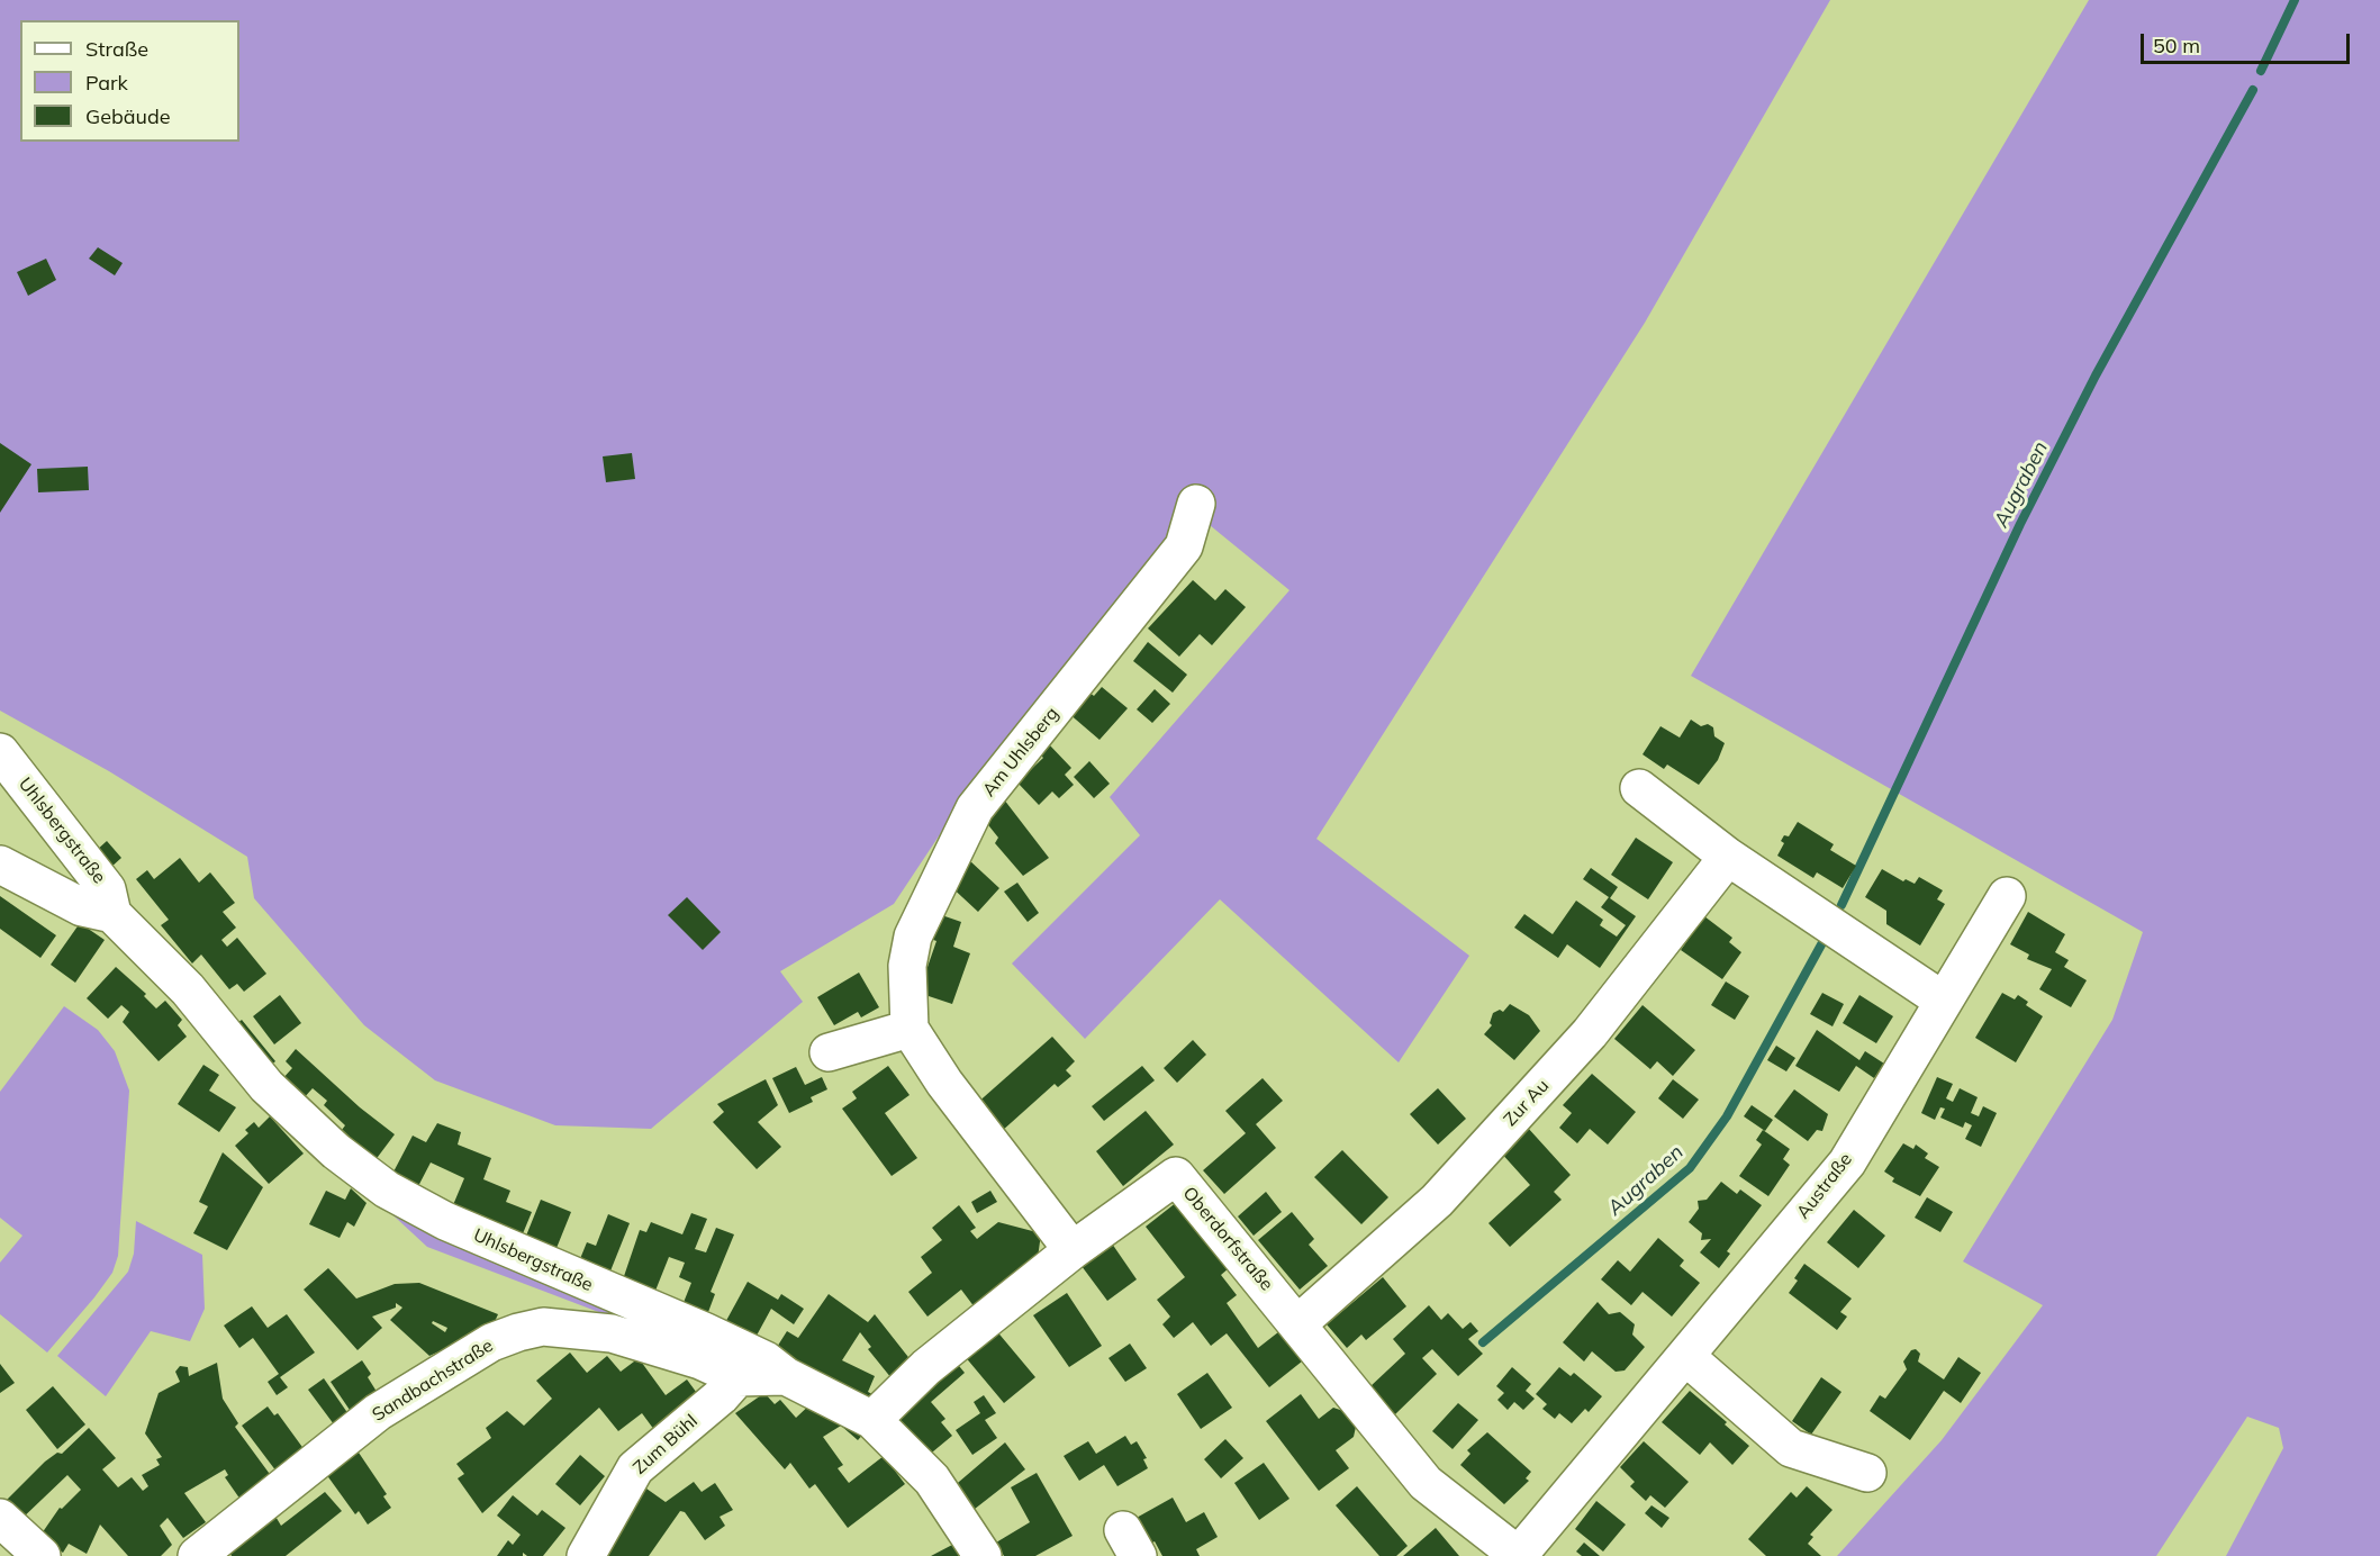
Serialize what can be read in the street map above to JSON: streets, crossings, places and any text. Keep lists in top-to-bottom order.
{
  "streets": {
    "street": [
      "Am Uhlsberg",
      "Uhlsbergstraße",
      "Zur Au",
      "Austraße",
      "Oberdorfstraße",
      "Sandbachstraße",
      "Zum Bühl"
    ]
  },
  "crossings": [
    ["Uhlsbergstraße", "Oberdorfstraße"],
    ["Uhlsbergstraße", "Sandbachstraße"],
    ["Zur Au", "Oberdorfstraße"],
    ["Austraße", "Oberdorfstraße"],
    ["Sandbachstraße", "Zum Bühl"]
  ],
  "water": ["Augraben"],
  "legend": ["Straße", "Park", "Gebäude"],
  "scale_bar": "50 m"
}
